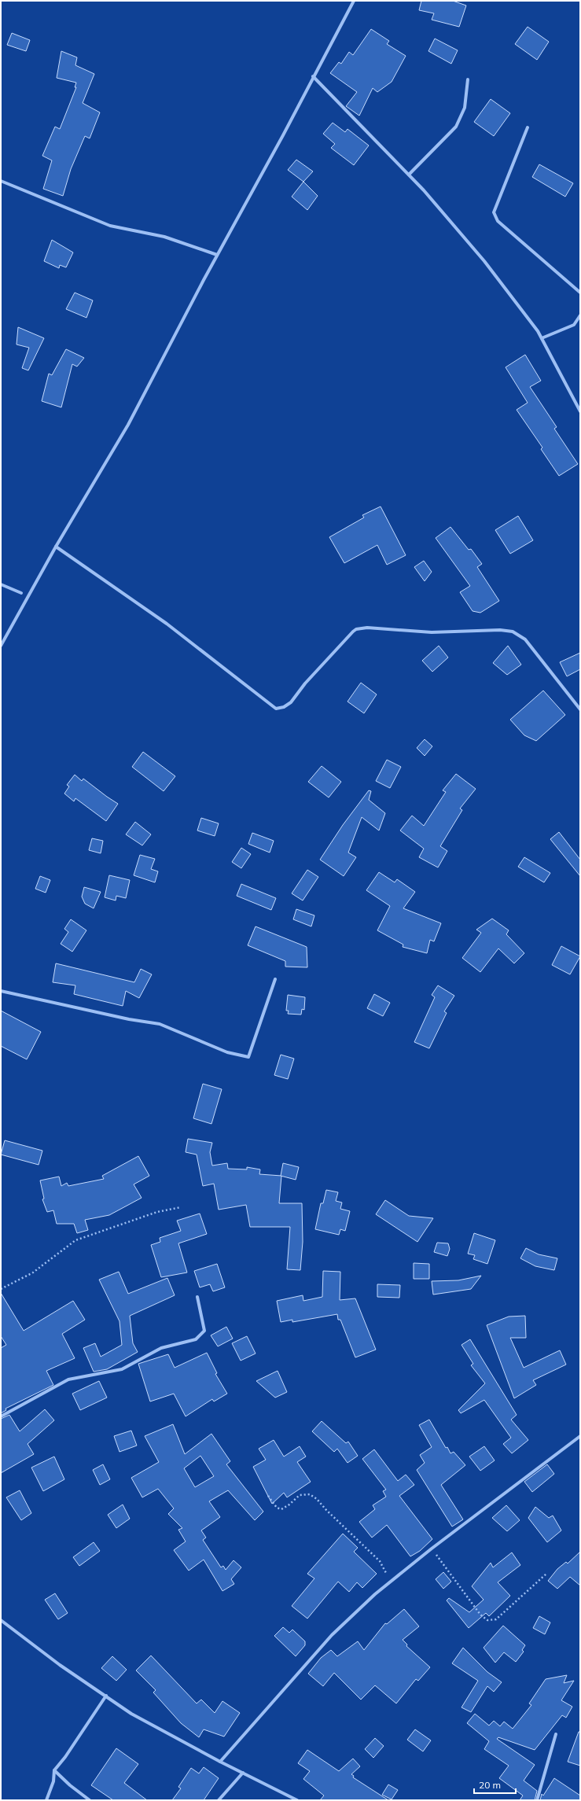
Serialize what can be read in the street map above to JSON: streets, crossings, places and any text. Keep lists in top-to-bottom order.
{
  "scale_bar": "20 m"
}
